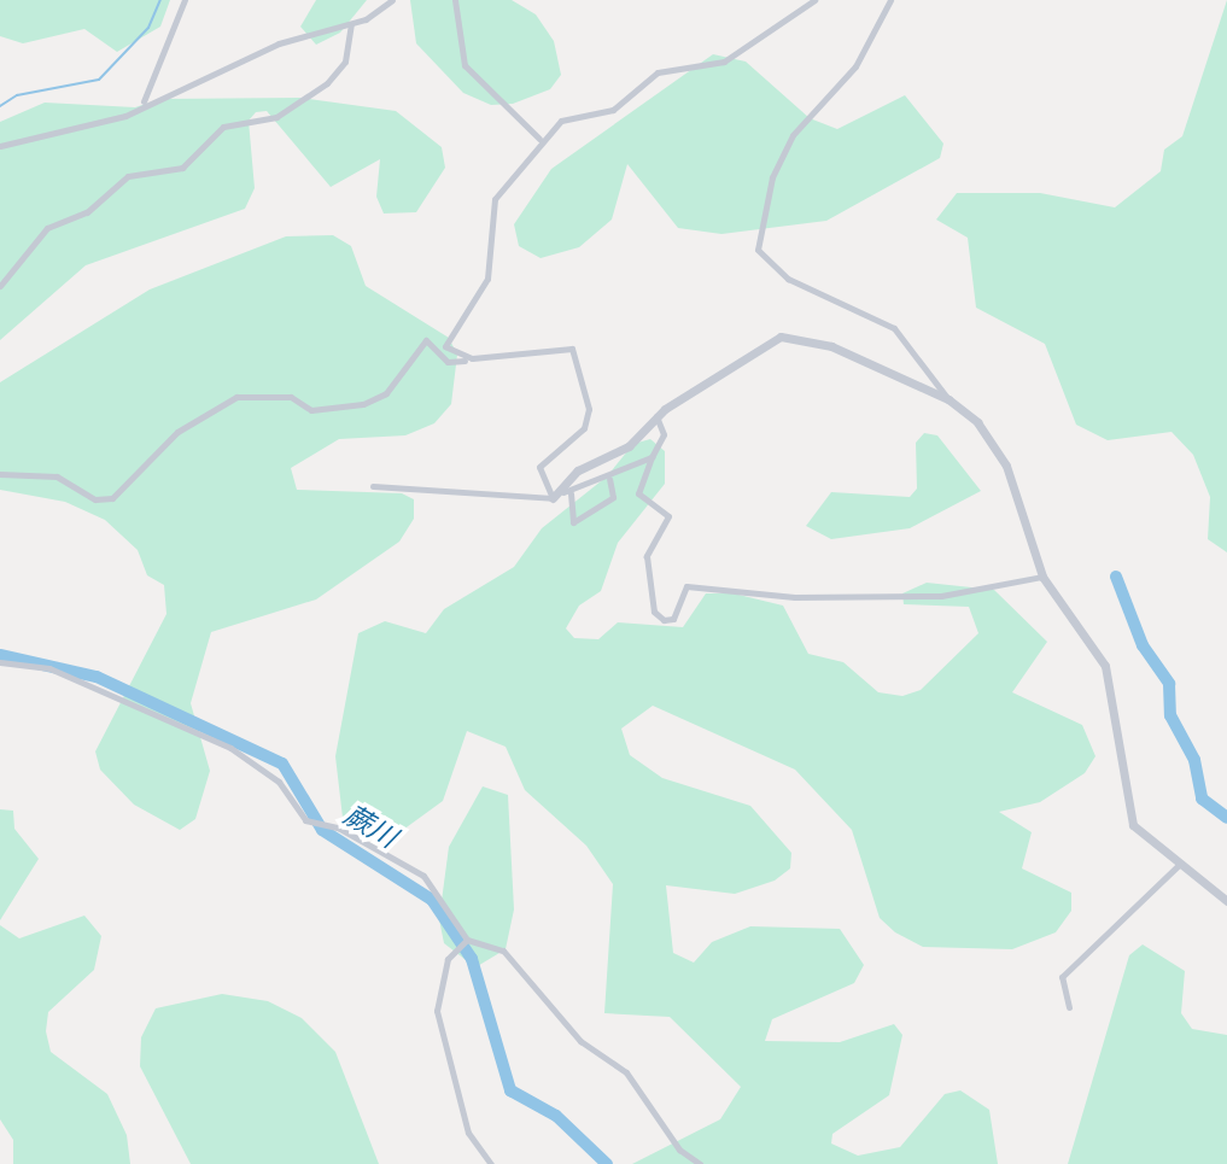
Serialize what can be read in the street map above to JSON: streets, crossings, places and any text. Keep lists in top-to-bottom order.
{
  "water": ["蕨川"]
}
